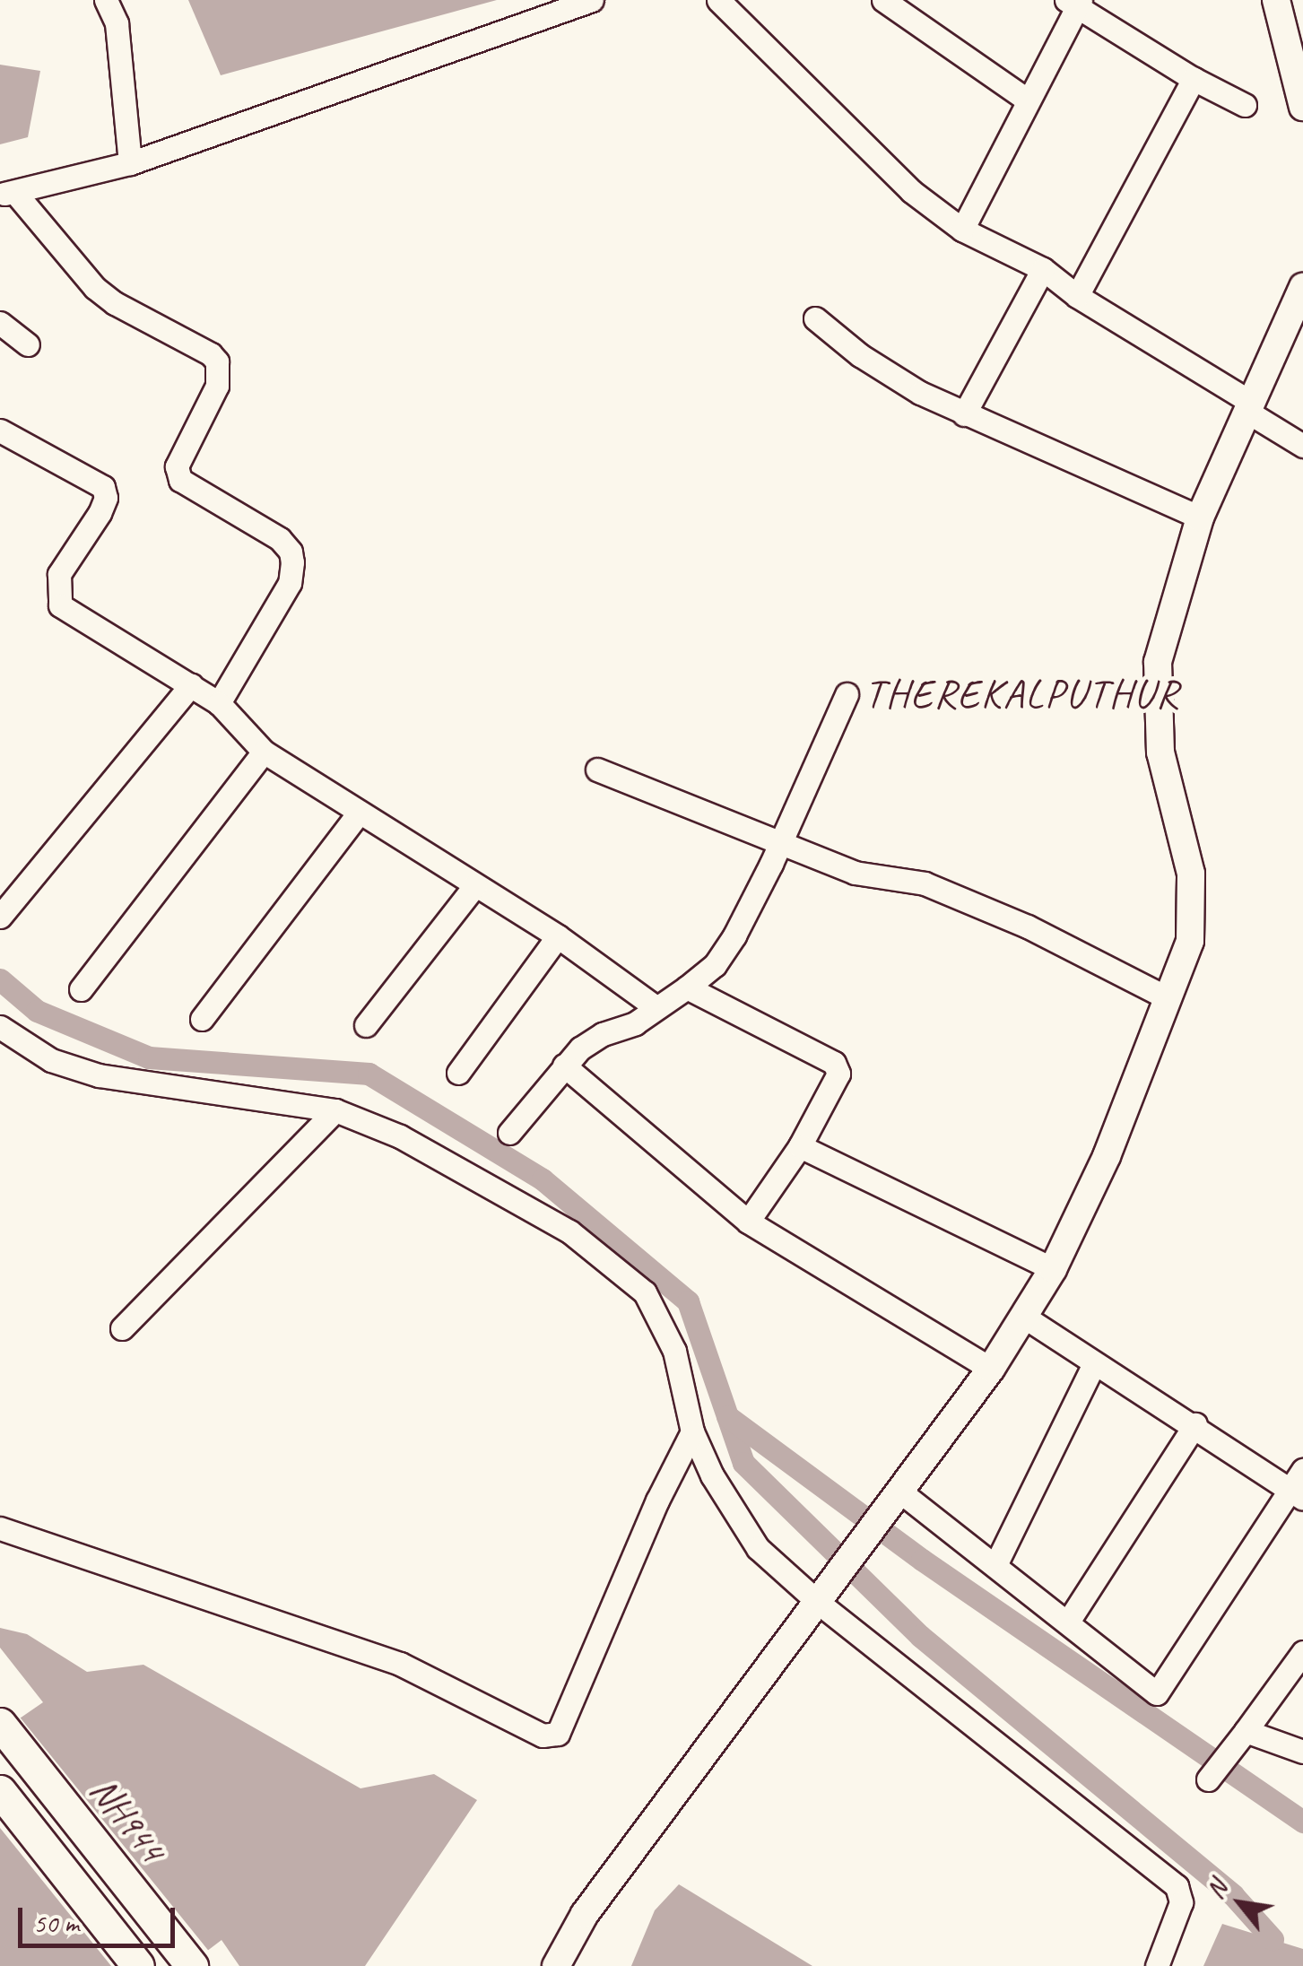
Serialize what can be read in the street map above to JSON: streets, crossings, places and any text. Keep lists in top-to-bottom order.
{
  "streets": {
    "highway": ["NH944"]
  },
  "districts": ["THEREKALPUTHUR"],
  "scale_bar": "50 m",
  "north": "top left"
}
